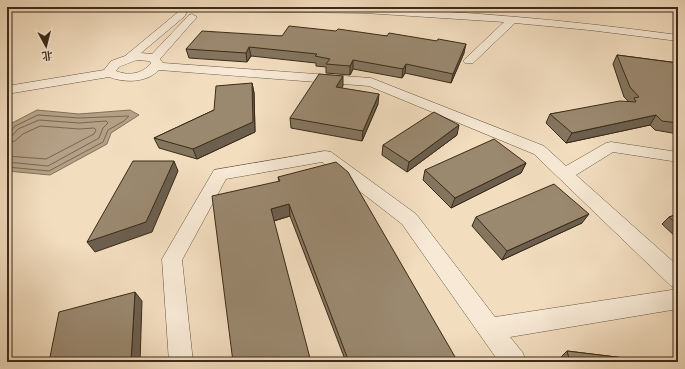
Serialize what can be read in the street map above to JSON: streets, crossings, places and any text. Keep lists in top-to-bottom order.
{
  "north": "bottom"
}
